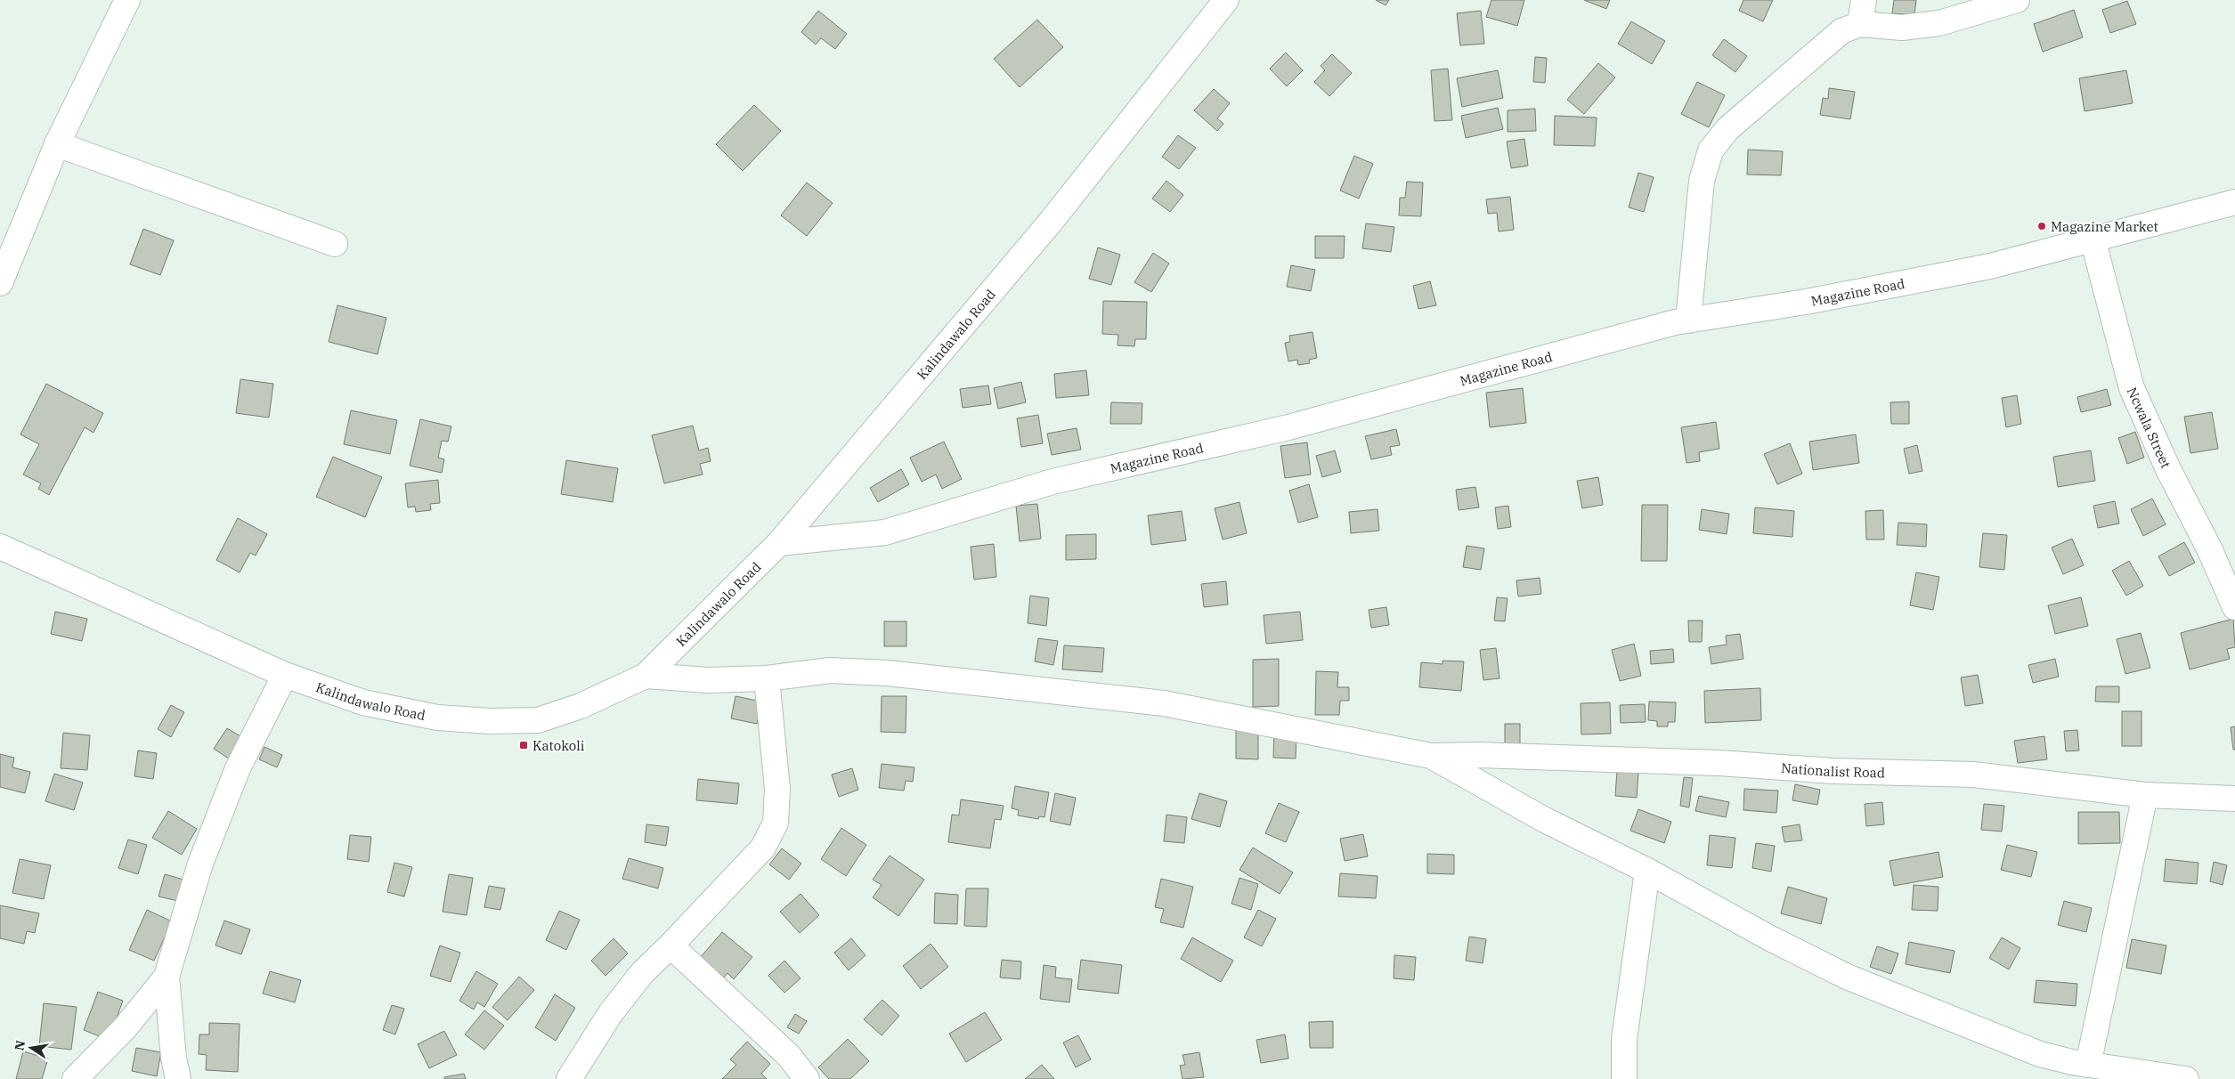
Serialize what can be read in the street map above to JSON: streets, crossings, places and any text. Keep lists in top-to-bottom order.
{
  "streets": {
    "street": [
      "Magazine Road",
      "Kalindawalo Road",
      "Ncwala Street",
      "Nationalist Road"
    ]
  },
  "crossings": [
    ["Magazine Road", "Kalindawalo Road"],
    ["Magazine Road", "Ncwala Street"]
  ],
  "places": {
    "other": ["Magazine Market"],
    "transit": ["Katokoli"]
  },
  "north": "left"
}
